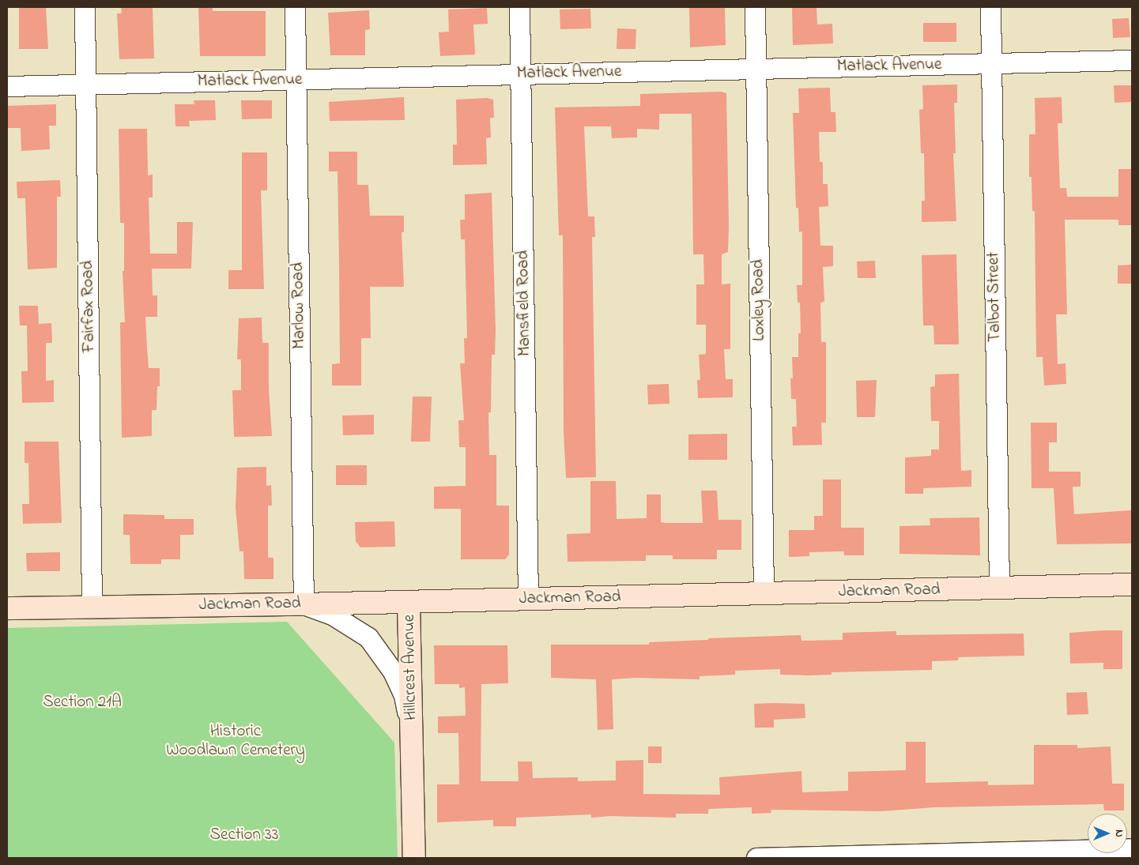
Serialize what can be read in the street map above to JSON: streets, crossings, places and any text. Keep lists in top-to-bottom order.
{
  "streets": {
    "street": [
      "Matlack Avenue",
      "Talbot Street",
      "Loxley Road",
      "Mansfield Road",
      "Marlow Road",
      "Fairfax Road",
      "Jackman Road",
      "Hillcrest Avenue"
    ]
  },
  "crossings": [
    ["Matlack Avenue", "Talbot Street"],
    ["Matlack Avenue", "Loxley Road"],
    ["Matlack Avenue", "Mansfield Road"],
    ["Matlack Avenue", "Marlow Road"],
    ["Matlack Avenue", "Fairfax Road"],
    ["Talbot Street", "Jackman Road"],
    ["Loxley Road", "Jackman Road"],
    ["Mansfield Road", "Jackman Road"],
    ["Marlow Road", "Jackman Road"],
    ["Marlow Road", "Hillcrest Avenue"],
    ["Fairfax Road", "Jackman Road"],
    ["Jackman Road", "Hillcrest Avenue"]
  ],
  "parks": ["Section 21A", "Historic Woodlawn Cemetery", "Section 33"],
  "north": "right"
}
